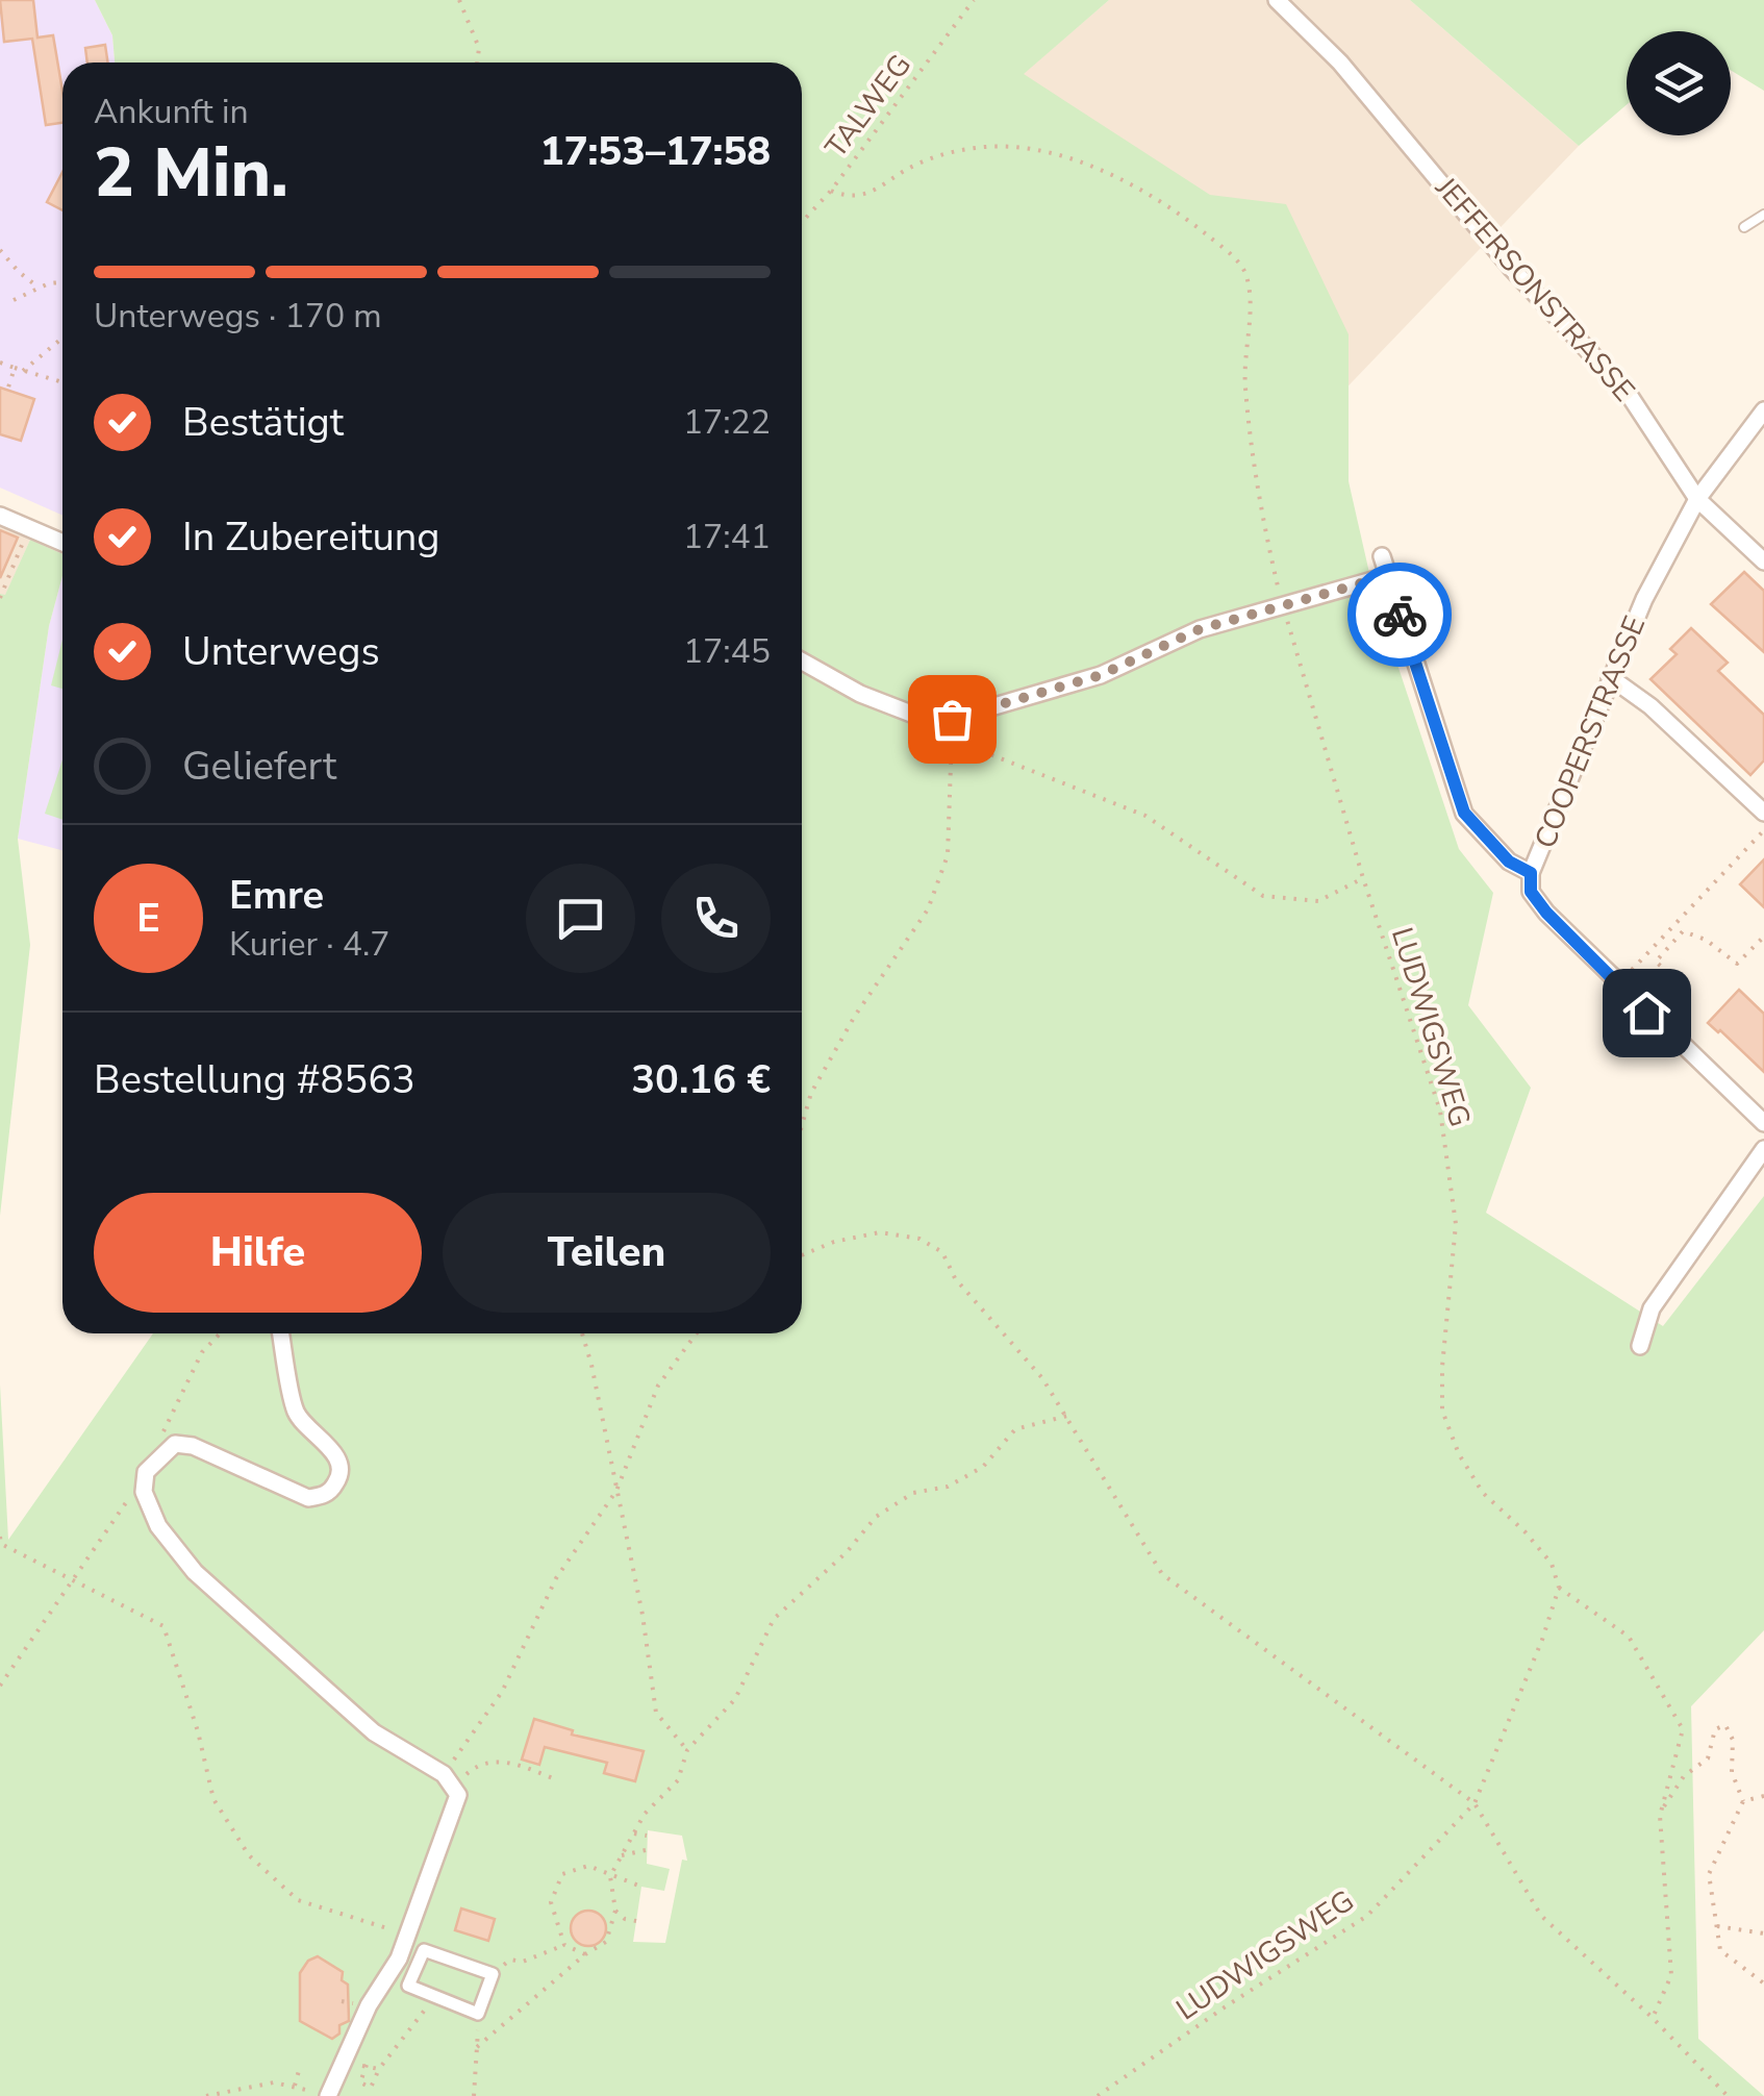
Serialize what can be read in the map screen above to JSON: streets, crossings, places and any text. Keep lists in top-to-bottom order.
{
  "streets": {
    "street": ["JEFFERSONSTRASSE", "COOPERSTRASSE"],
    "path": ["TALWEG", "LUDWIGSWEG"]
  },
  "crossings": [
    ["TALWEG", "LUDWIGSWEG"],
    ["JEFFERSONSTRASSE", "COOPERSTRASSE"]
  ],
  "page": {
    "heading": ["2 Min.", "Ankunft in", "17:53–17:58"],
    "panel": [
      "Emre",
      "Kurier · 4.7",
      "Bestellung #8563",
      "30.16 €"
    ],
    "bar": "Unterwegs · 170 m",
    "list": [
      ["Bestätigt", "17:22"],
      ["In Zubereitung", "17:41"],
      ["Unterwegs", "17:45"],
      "Geliefert"
    ],
    "round": "E",
    "buttons": ["Hilfe", "Teilen"]
  }
}
